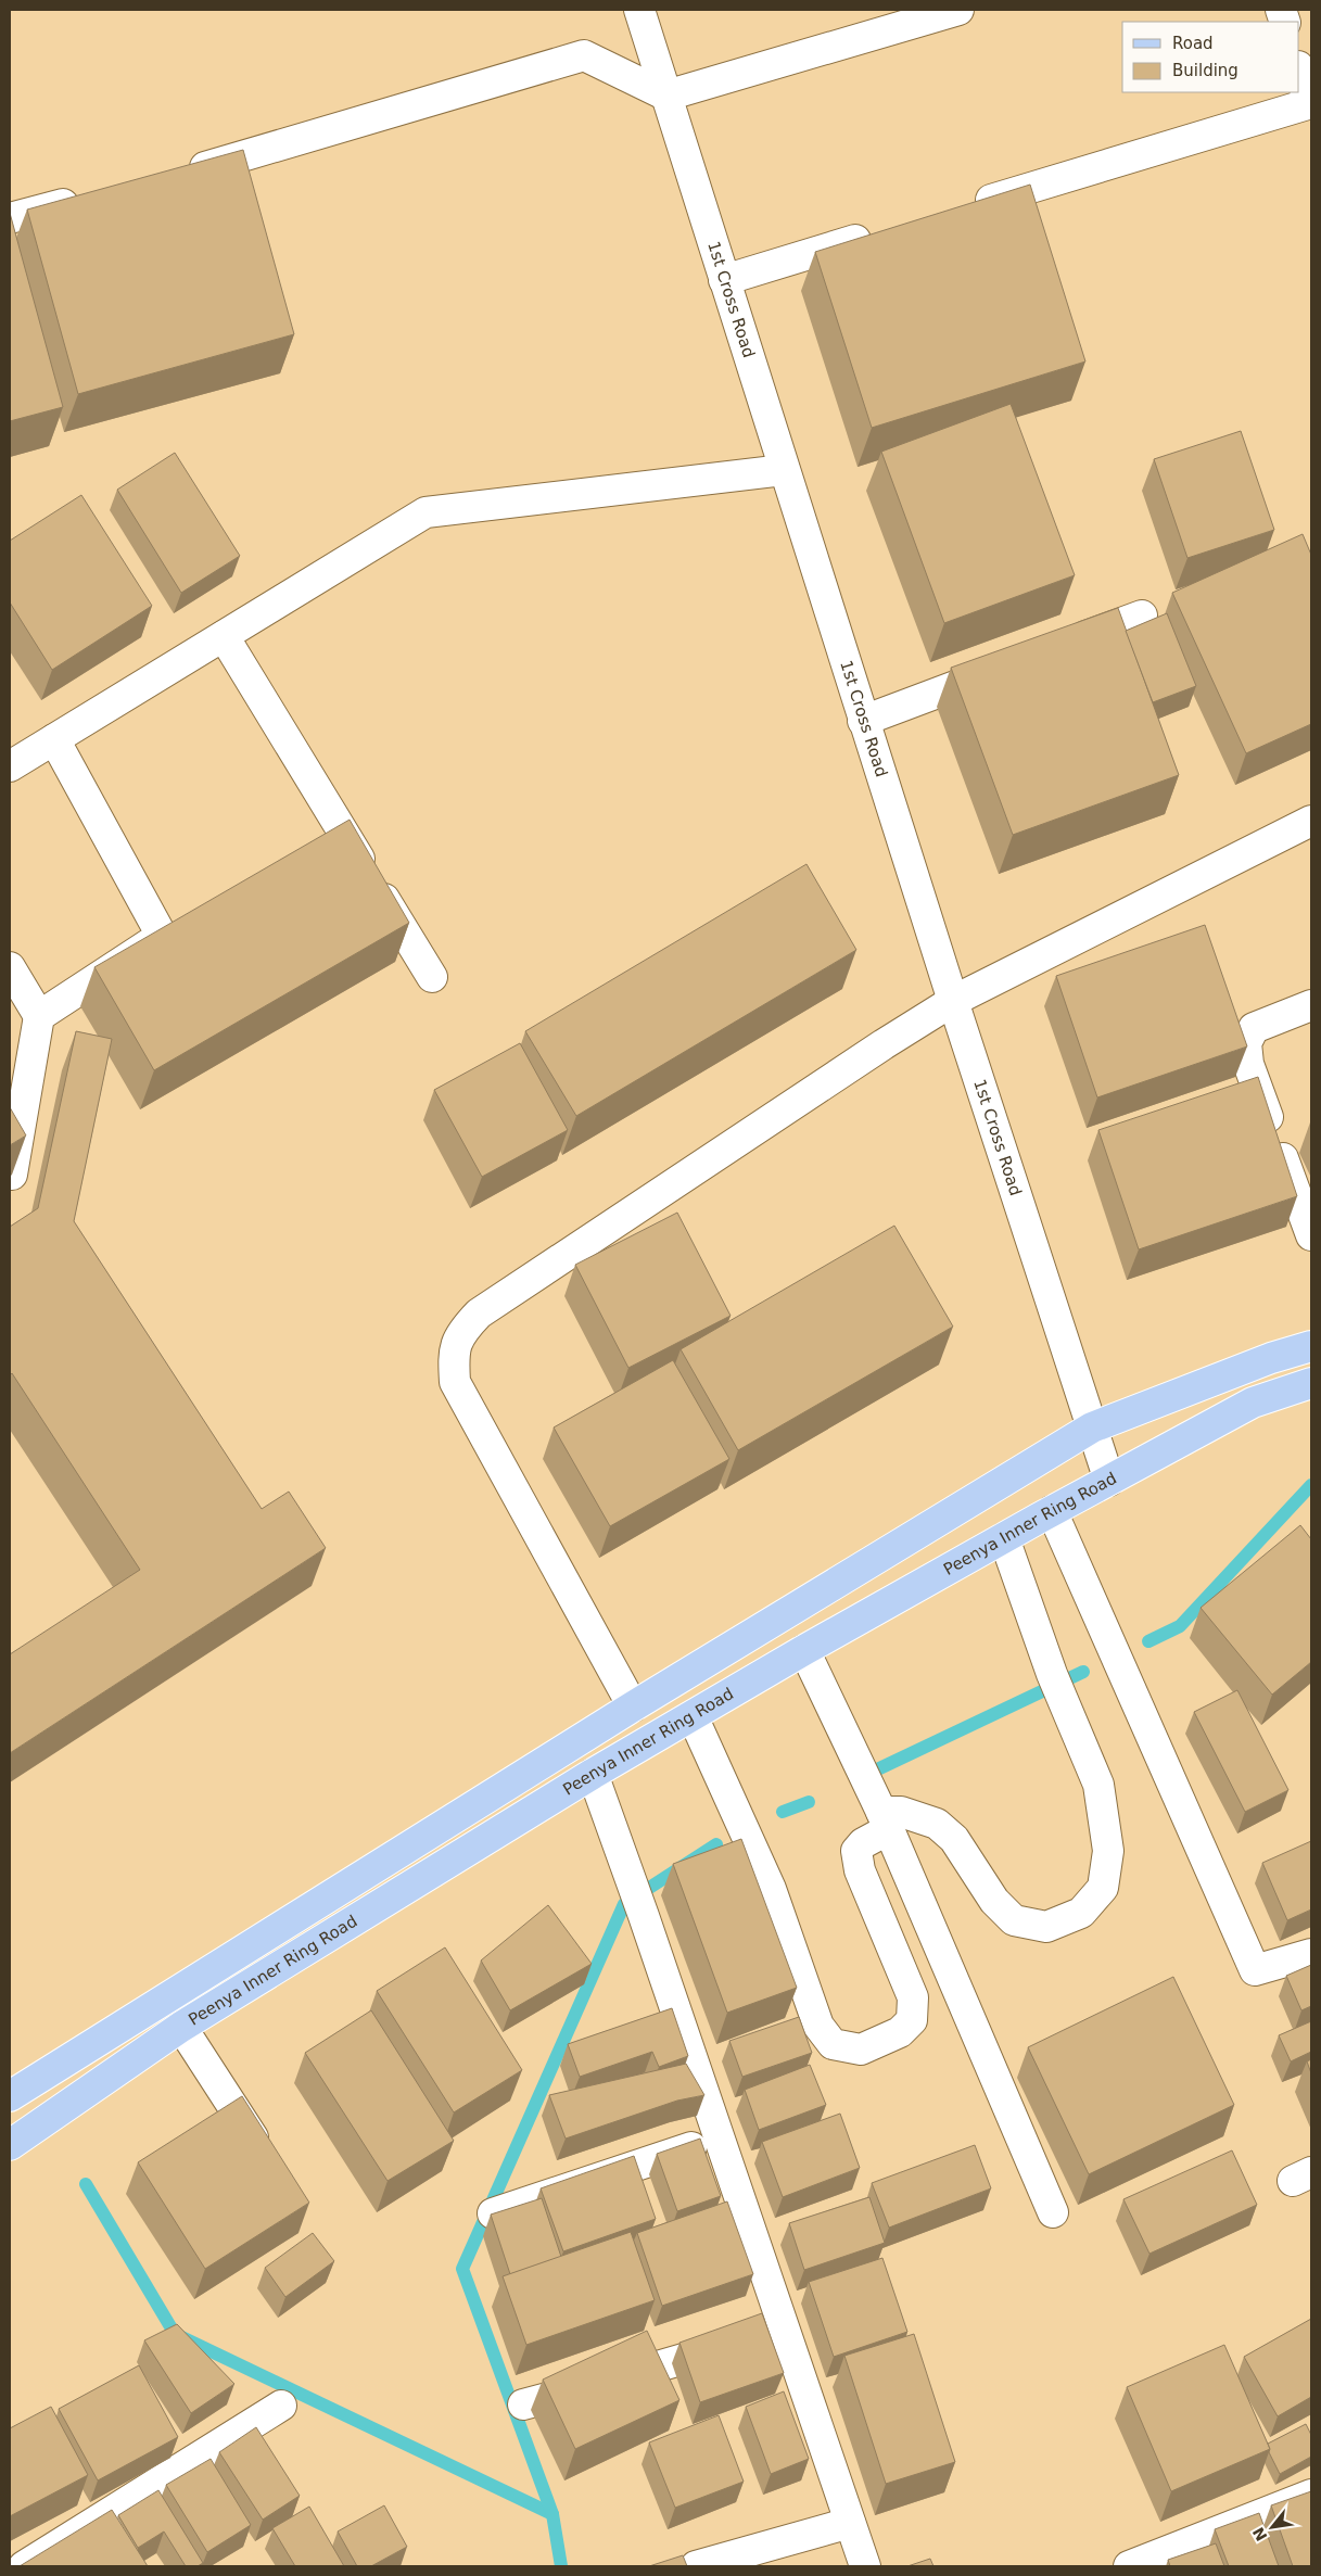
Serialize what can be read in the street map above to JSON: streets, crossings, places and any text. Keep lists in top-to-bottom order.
{
  "streets": {
    "main road": ["Peenya Inner Ring Road"],
    "street": ["1st Cross Road"]
  },
  "crossings": [
    ["1st Cross Road", "Peenya Inner Ring Road"]
  ],
  "legend": ["Road", "Building"],
  "north": "bottom left"
}
